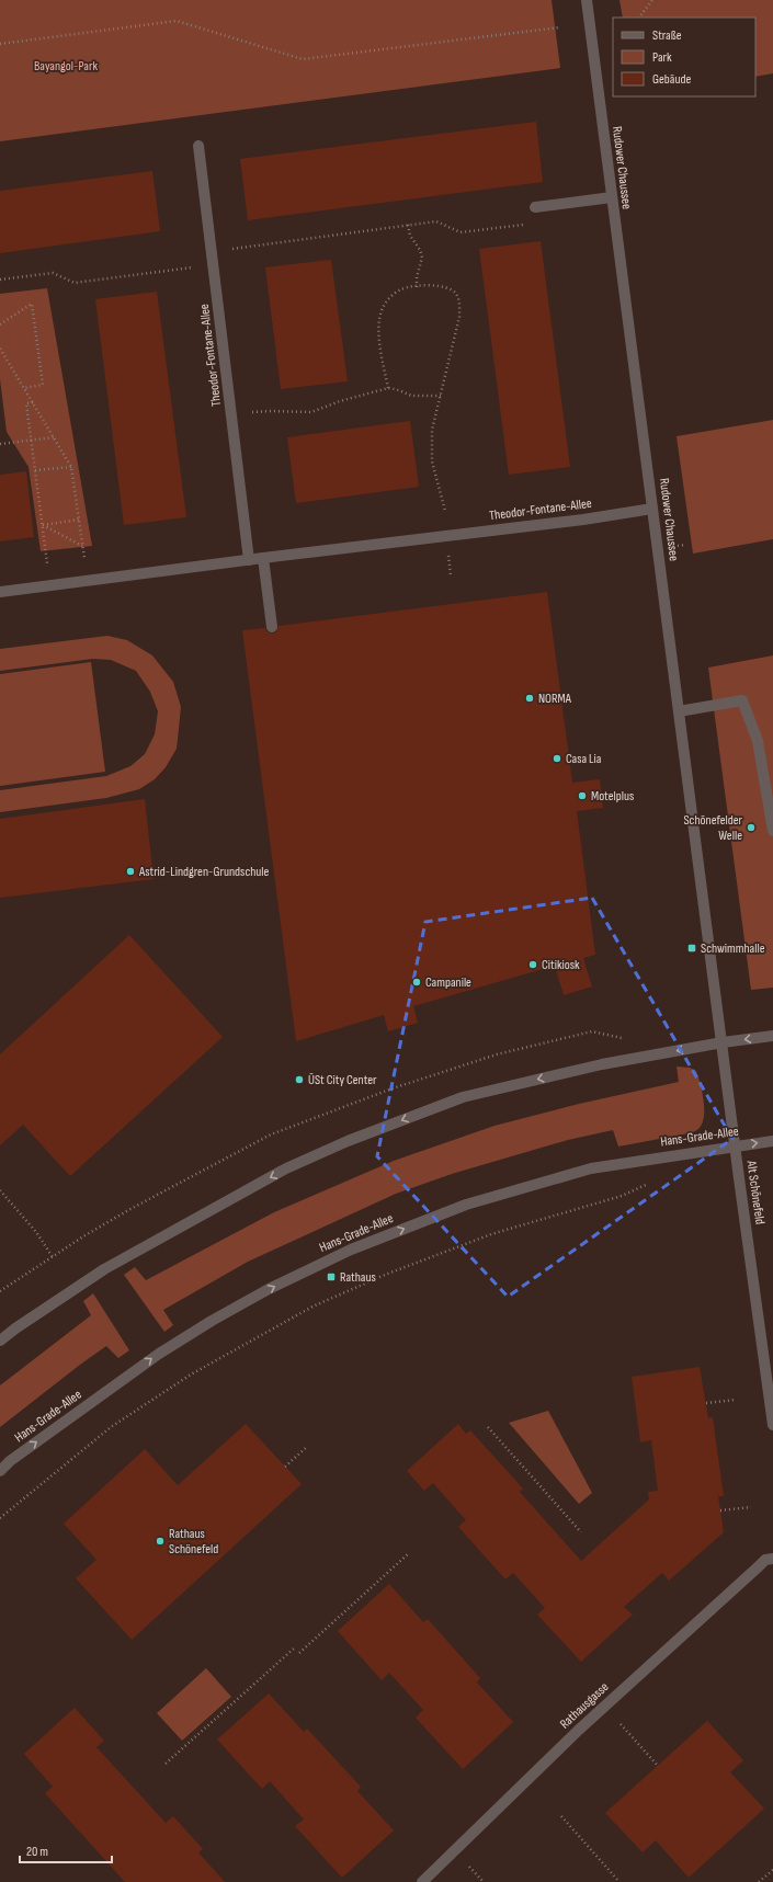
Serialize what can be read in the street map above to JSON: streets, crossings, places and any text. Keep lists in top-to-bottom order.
{
  "streets": {
    "street": [
      "Rudower Chaussee",
      "Theodor-Fontane-Allee",
      "Hans-Grade-Allee",
      "Alt Schönefeld",
      "Rathausgasse"
    ]
  },
  "crossings": [
    ["Rudower Chaussee", "Theodor-Fontane-Allee"],
    ["Rudower Chaussee", "Alt Schönefeld"],
    ["Hans-Grade-Allee", "Alt Schönefeld"]
  ],
  "one_way": ["Hans-Grade-Allee"],
  "parks": ["Bayangol-Park"],
  "places": {
    "other": [
      "NORMA",
      "Casa Lia",
      "Motelplus",
      "Schönefelder Welle",
      "Astrid-Lindgren-Grundschule",
      "Citikiosk",
      "Campanile",
      "ÜSt City Center",
      "Rathaus Schönefeld"
    ],
    "transit": ["Schwimmhalle", "Rathaus"]
  },
  "legend": ["Straße", "Park", "Gebäude"],
  "scale_bar": "20 m"
}
